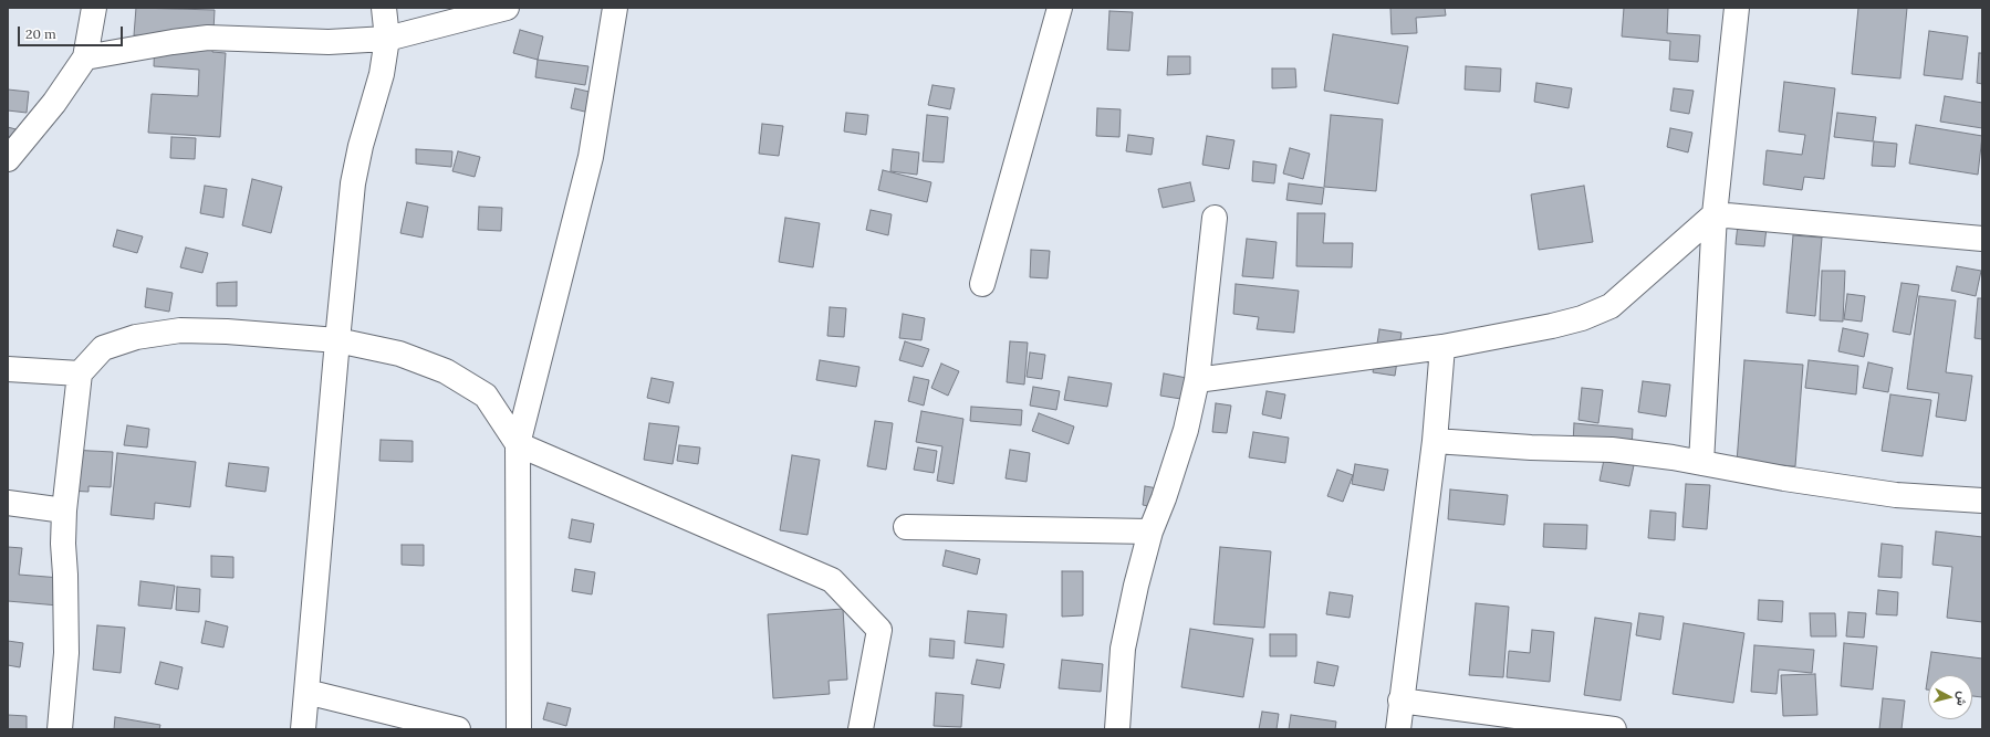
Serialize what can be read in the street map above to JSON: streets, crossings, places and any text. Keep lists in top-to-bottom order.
{
  "scale_bar": "20 m",
  "north": "right"
}
